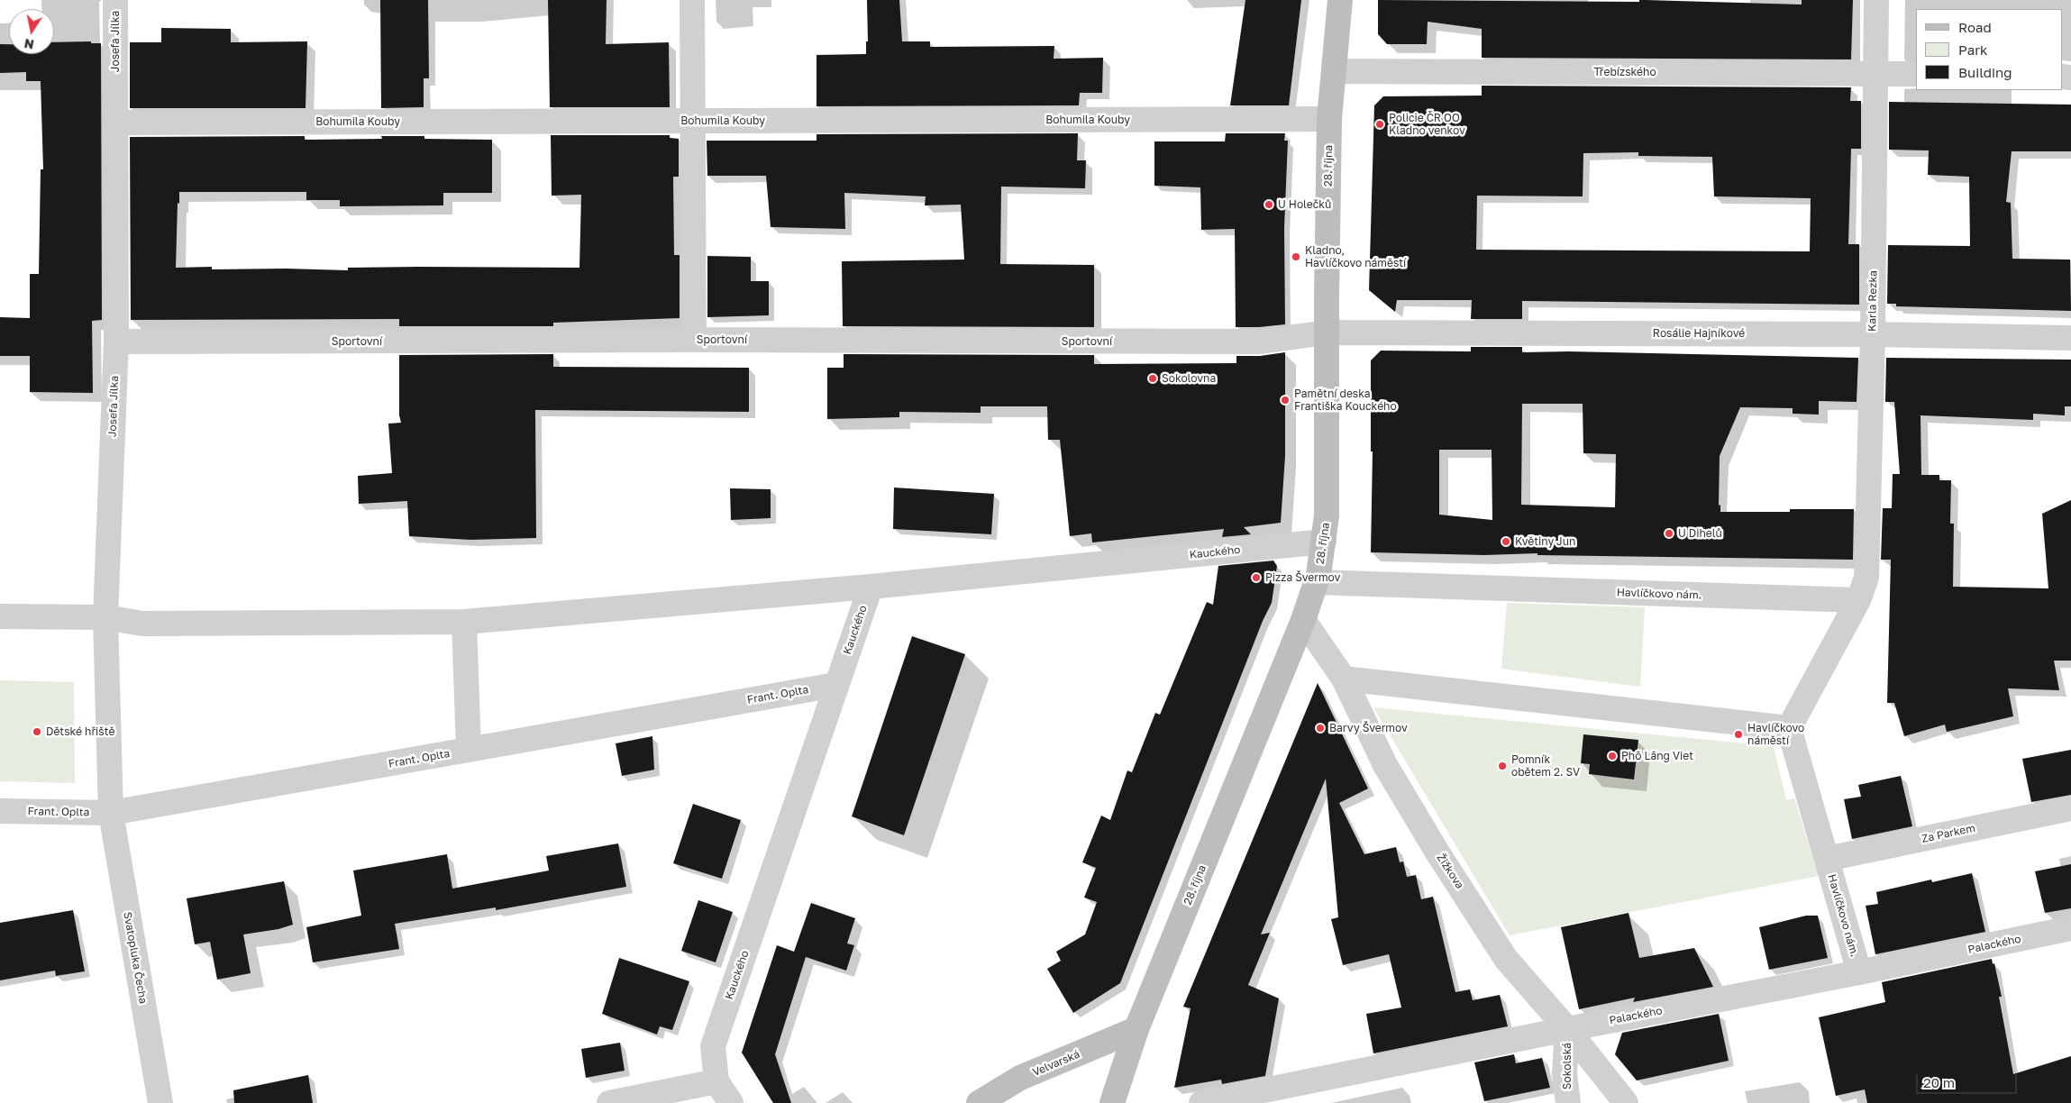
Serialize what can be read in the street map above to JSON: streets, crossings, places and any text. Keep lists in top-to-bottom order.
{
  "streets": {
    "main road": ["28. října", "Velvarská"],
    "street": [
      "Josefa Jílka",
      "Třebízského",
      "Bohumila Kouby",
      "Karla Rezka",
      "Rosálie Hajníkové",
      "Sportovní",
      "Kauckého",
      "Havlíčkovo nám.",
      "Frant. Oplta",
      "Za Parkem",
      "Žižkova",
      "Palackého",
      "Svatopluka Čecha",
      "Sokolská"
    ]
  },
  "crossings": [
    ["Josefa Jílka", "Bohumila Kouby"],
    ["Josefa Jílka", "Sportovní"],
    ["Josefa Jílka", "Frant. Oplta"],
    ["Josefa Jílka", "Svatopluka Čecha"],
    ["Třebízského", "28. října"],
    ["Třebízského", "Karla Rezka"],
    ["Bohumila Kouby", "28. října"],
    ["28. října", "Rosálie Hajníkové"],
    ["28. října", "Sportovní"],
    ["28. října", "Kauckého"],
    ["28. října", "Havlíčkovo nám."],
    ["28. října", "Žižkova"],
    ["28. října", "Velvarská"],
    ["Karla Rezka", "Rosálie Hajníkové"],
    ["Karla Rezka", "Havlíčkovo nám."],
    ["Rosálie Hajníkové", "Sportovní"],
    ["Kauckého", "Frant. Oplta"],
    ["Havlíčkovo nám.", "Za Parkem"],
    ["Havlíčkovo nám.", "Palackého"],
    ["Frant. Oplta", "Svatopluka Čecha"],
    ["Žižkova", "Palackého"],
    ["Žižkova", "Sokolská"],
    ["Palackého", "Sokolská"]
  ],
  "places": [
    "Policie ČR OO Kladno venkov",
    "U Holečků",
    "Kladno, Havlíčkovo náměstí",
    "Sokolovna",
    "Pamětní deska Františka Kouckého",
    "U Dihelů",
    "Květiny Jun",
    "Pizza Švermov",
    "Barvy Švermov",
    "Dětské hřiště",
    "Havlíčkovo náměstí",
    "Phõ Lãng Viet",
    "Pomník obětem 2. SV"
  ],
  "legend": ["Road", "Park", "Building"],
  "scale_bar": "20 m",
  "north": "bottom"
}
